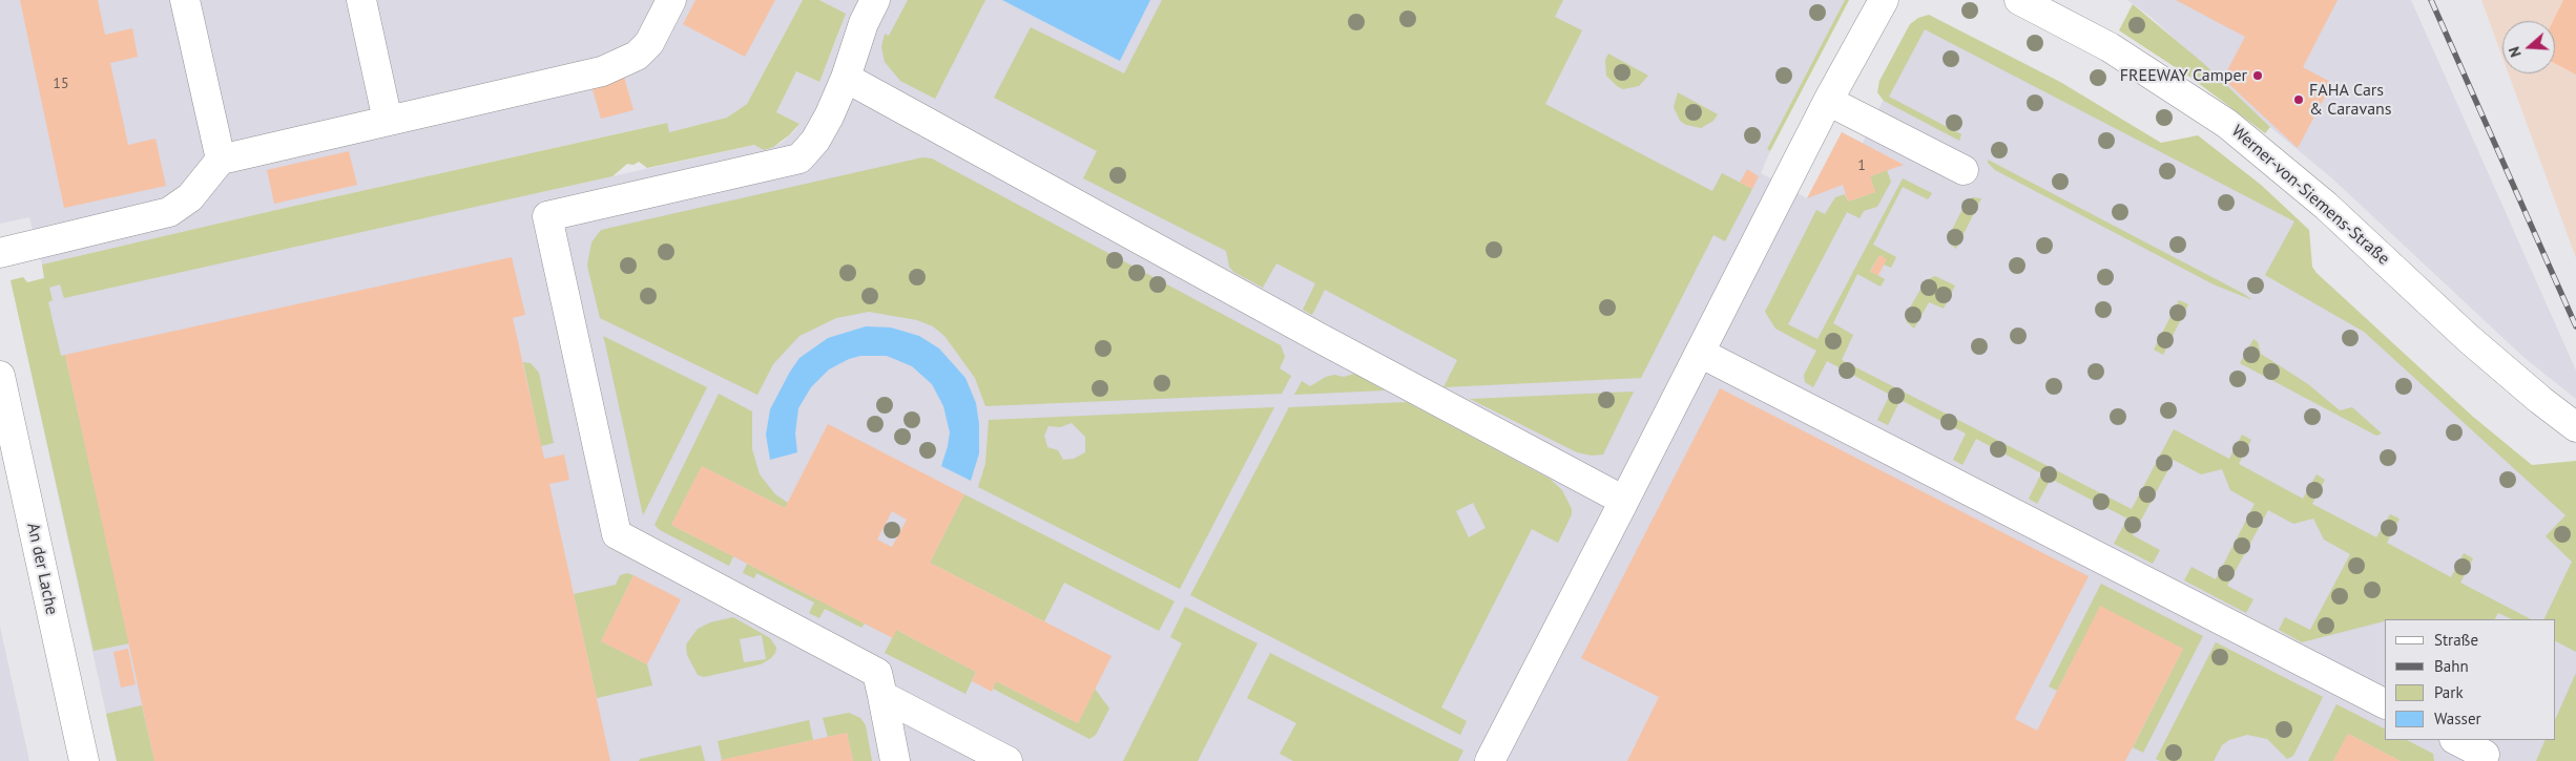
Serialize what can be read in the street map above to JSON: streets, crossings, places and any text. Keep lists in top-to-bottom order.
{
  "streets": {
    "street": ["Werner-von-Siemens-Straße", "An der Lache"]
  },
  "places": ["FREEWAY Camper", "FAHA Cars & Caravans"],
  "house_numbers": ["15", "1"],
  "legend": [
    "Straße",
    "Bahn",
    "Park",
    "Wasser"
  ],
  "north": "left"
}
